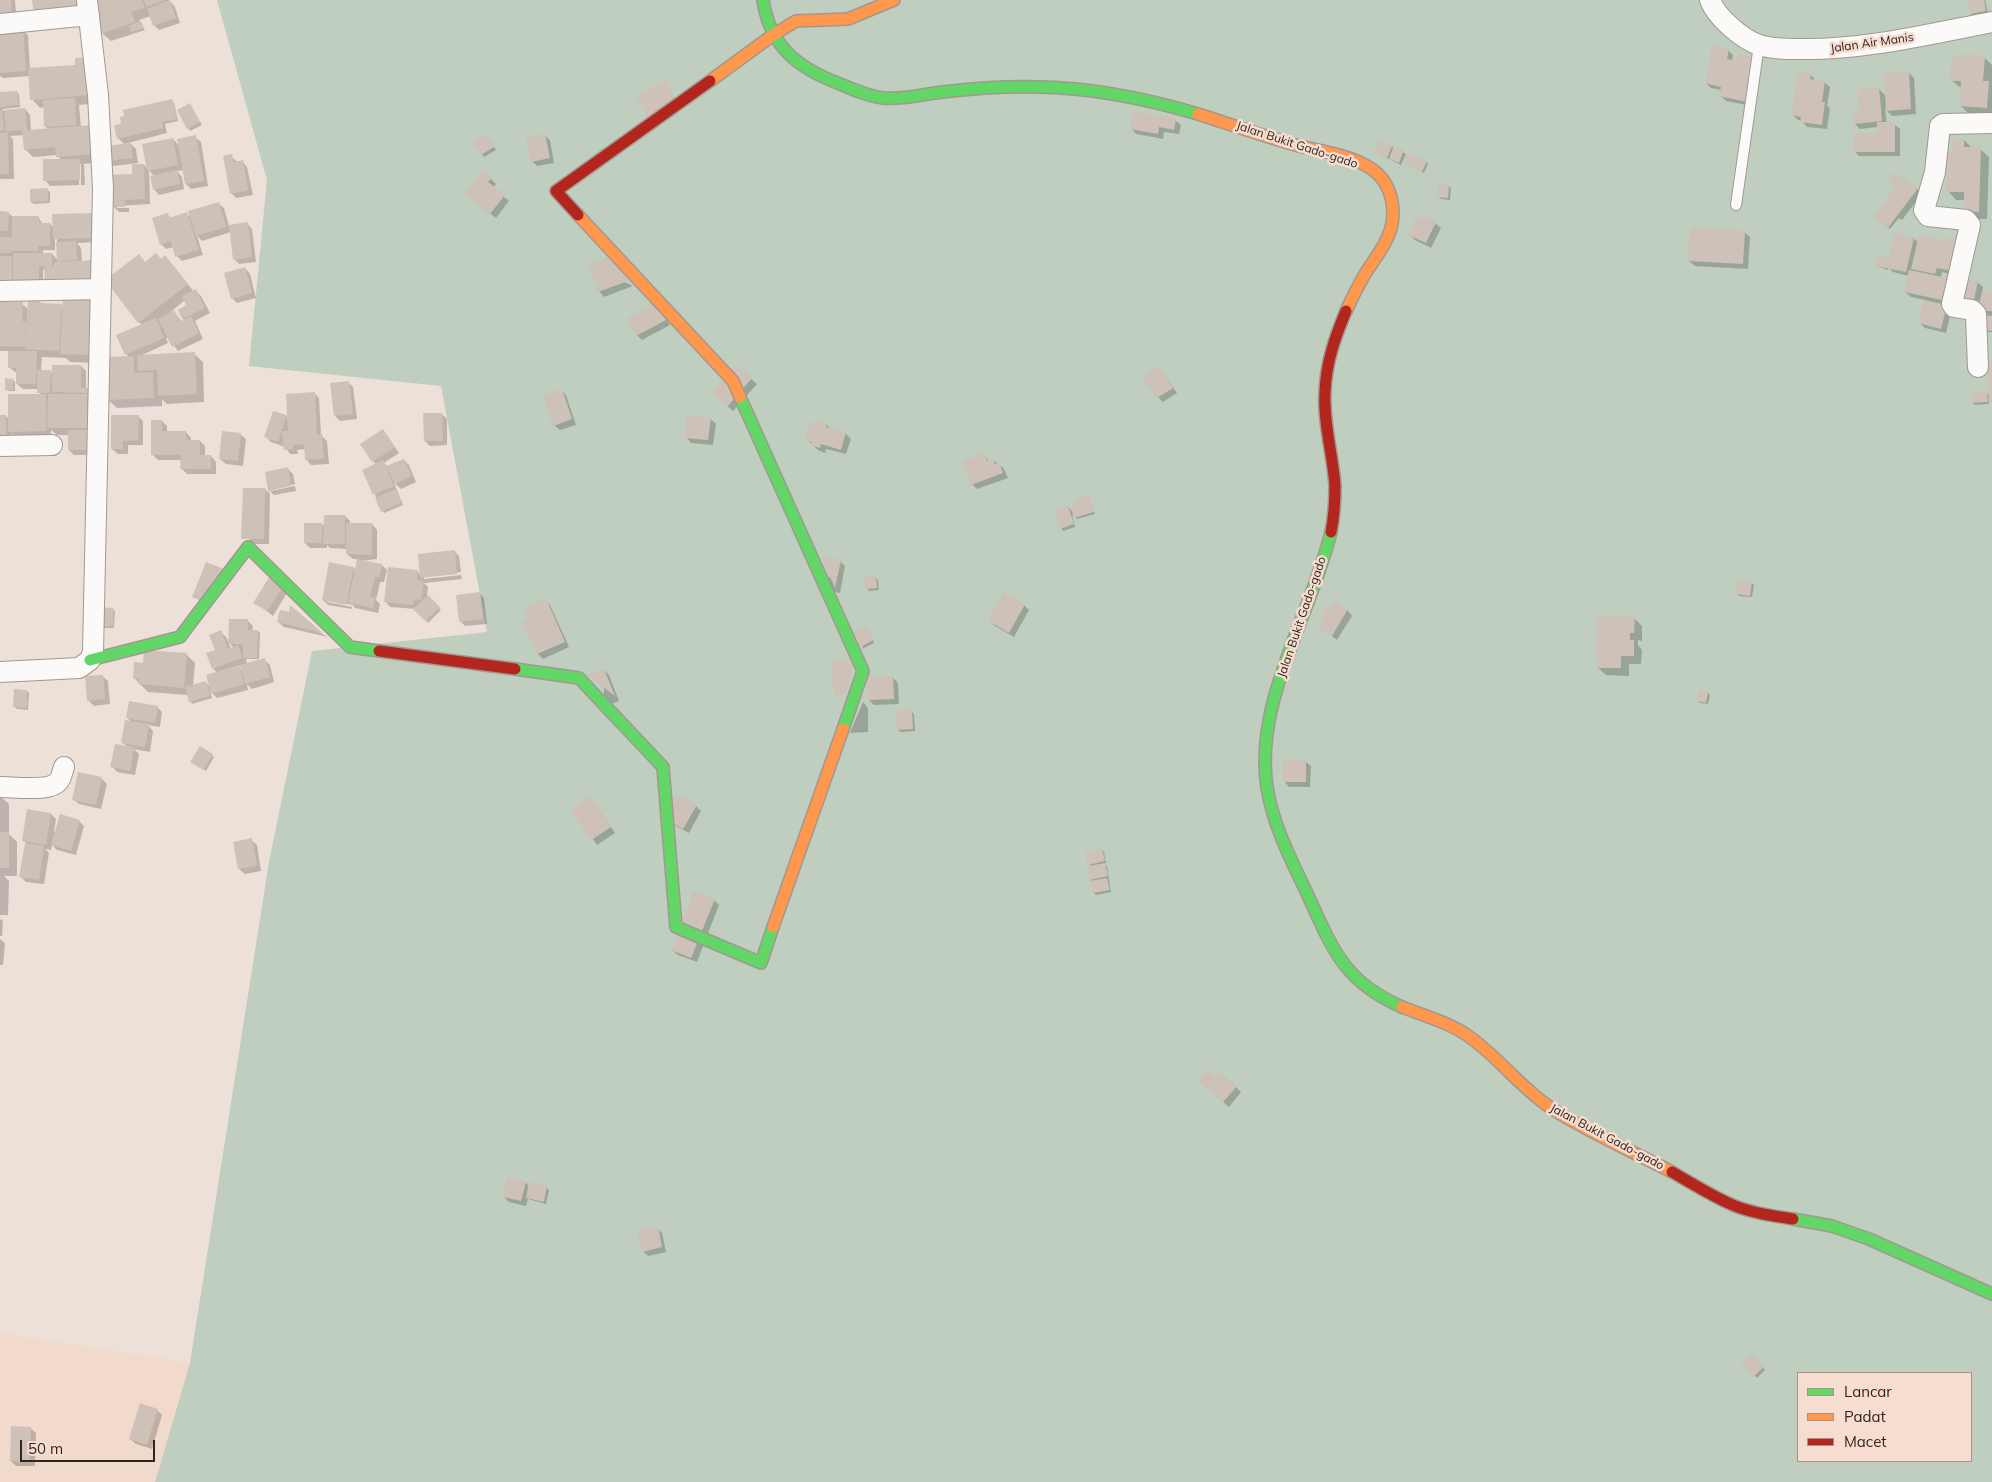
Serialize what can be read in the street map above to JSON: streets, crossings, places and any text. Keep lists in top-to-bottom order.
{
  "streets": {
    "street": ["Jalan Air Manis", "Jalan Bukit Gado-gado"]
  },
  "legend": ["Lancar", "Padat", "Macet"],
  "scale_bar": "50 m"
}
